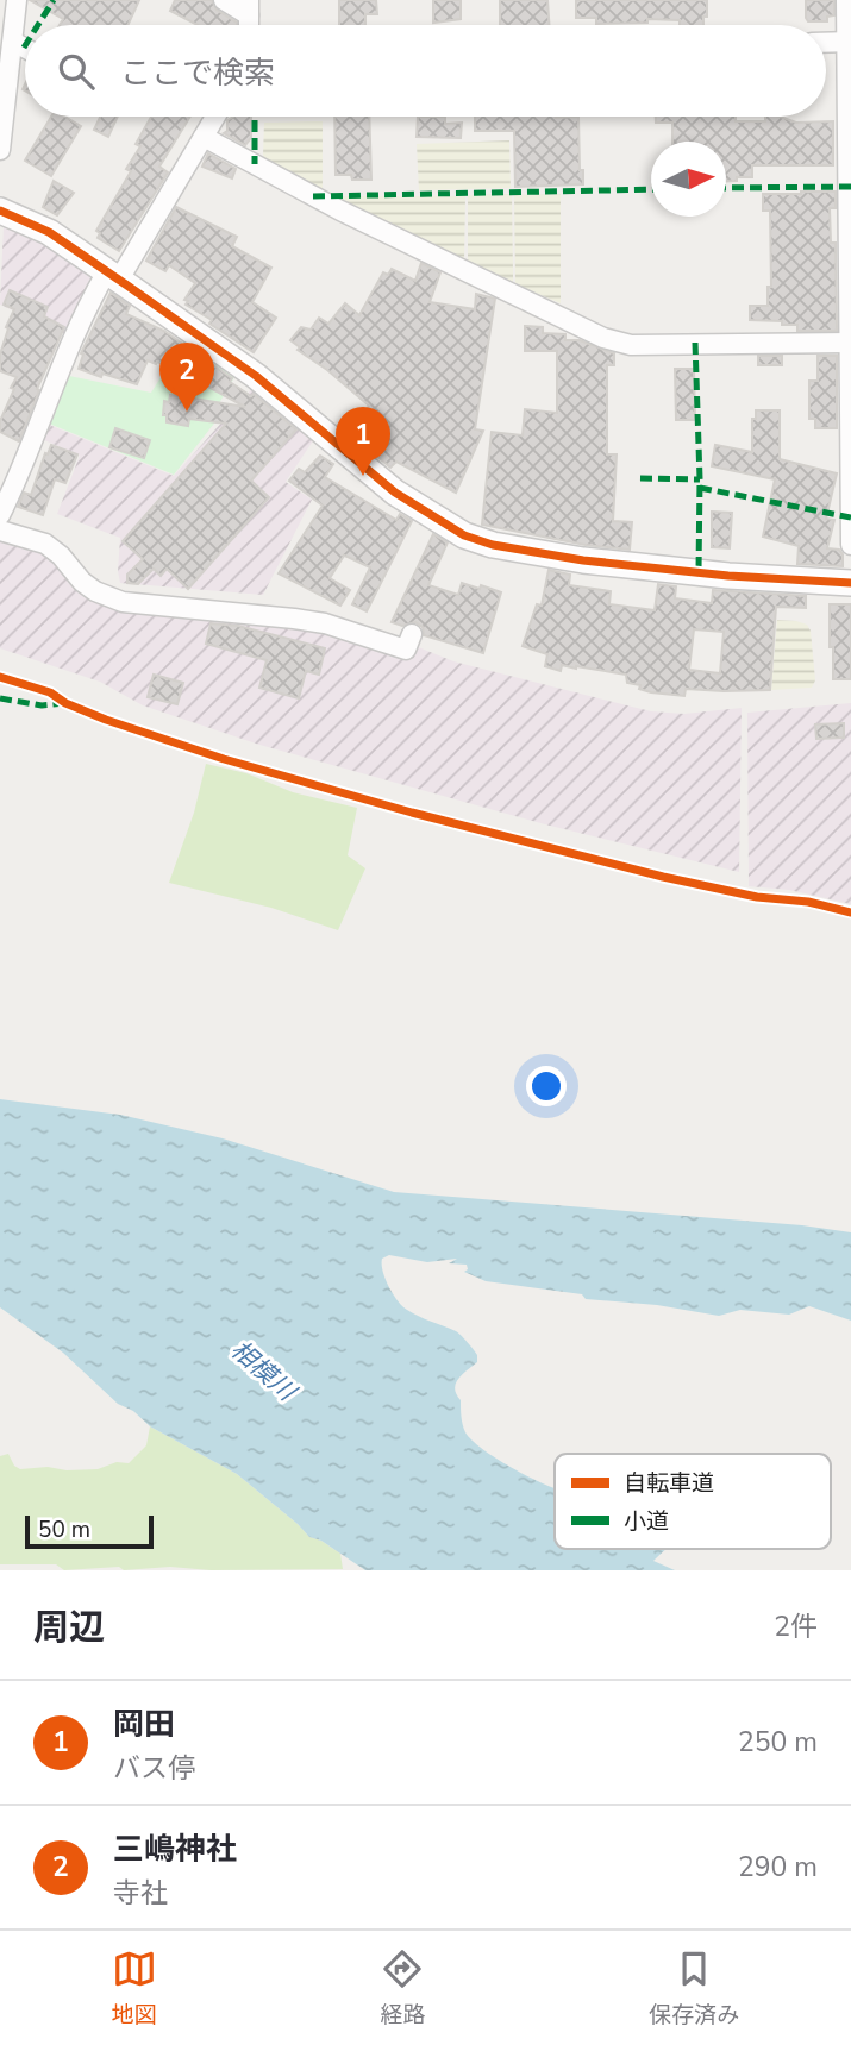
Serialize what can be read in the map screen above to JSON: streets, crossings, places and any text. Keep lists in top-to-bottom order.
{
  "water": ["相模川"],
  "legend": ["自転車道", "小道"],
  "scale_bar": "50 m",
  "north": "right",
  "page": {
    "search": "ここで検索",
    "pins": ["2", "1"],
    "scale": "50 m",
    "heading": ["周辺", "2件"],
    "list": [
      {
        "mark": "1",
        "name": "岡田",
        "note": "バス停",
        "value": "250 m"
      },
      {
        "mark": "2",
        "name": "三嶋神社",
        "note": "寺社",
        "value": "290 m"
      }
    ],
    "nav": ["地図", "経路", "保存済み"]
  }
}
